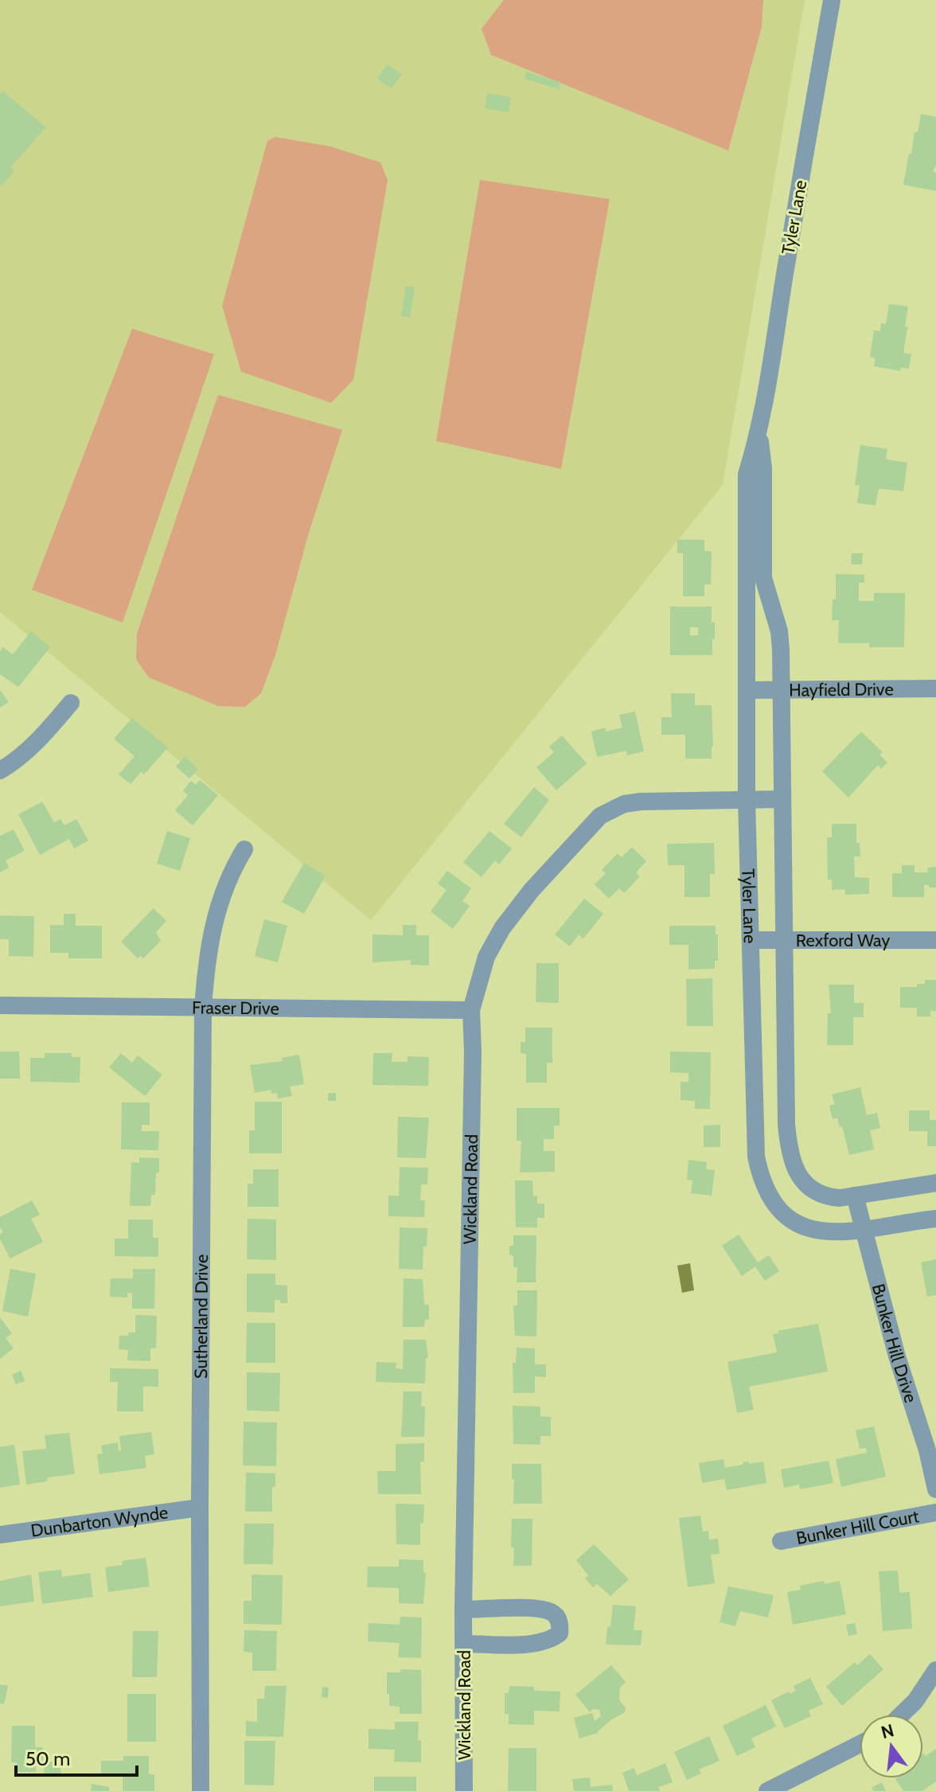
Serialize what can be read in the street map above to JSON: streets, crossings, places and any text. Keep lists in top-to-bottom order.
{
  "streets": {
    "street": [
      "Tyler Lane",
      "Hayfield Drive",
      "Rexford Way",
      "Fraser Drive",
      "Wickland Road",
      "Sutherland Drive",
      "Bunker Hill Drive",
      "Dunbarton Wynde",
      "Bunker Hill Court"
    ]
  },
  "crossings": [
    ["Tyler Lane", "Hayfield Drive"],
    ["Tyler Lane", "Rexford Way"],
    ["Tyler Lane", "Wickland Road"],
    ["Tyler Lane", "Bunker Hill Drive"],
    ["Fraser Drive", "Wickland Road"],
    ["Fraser Drive", "Sutherland Drive"],
    ["Sutherland Drive", "Dunbarton Wynde"]
  ],
  "scale_bar": "50 m",
  "north": "top"
}
